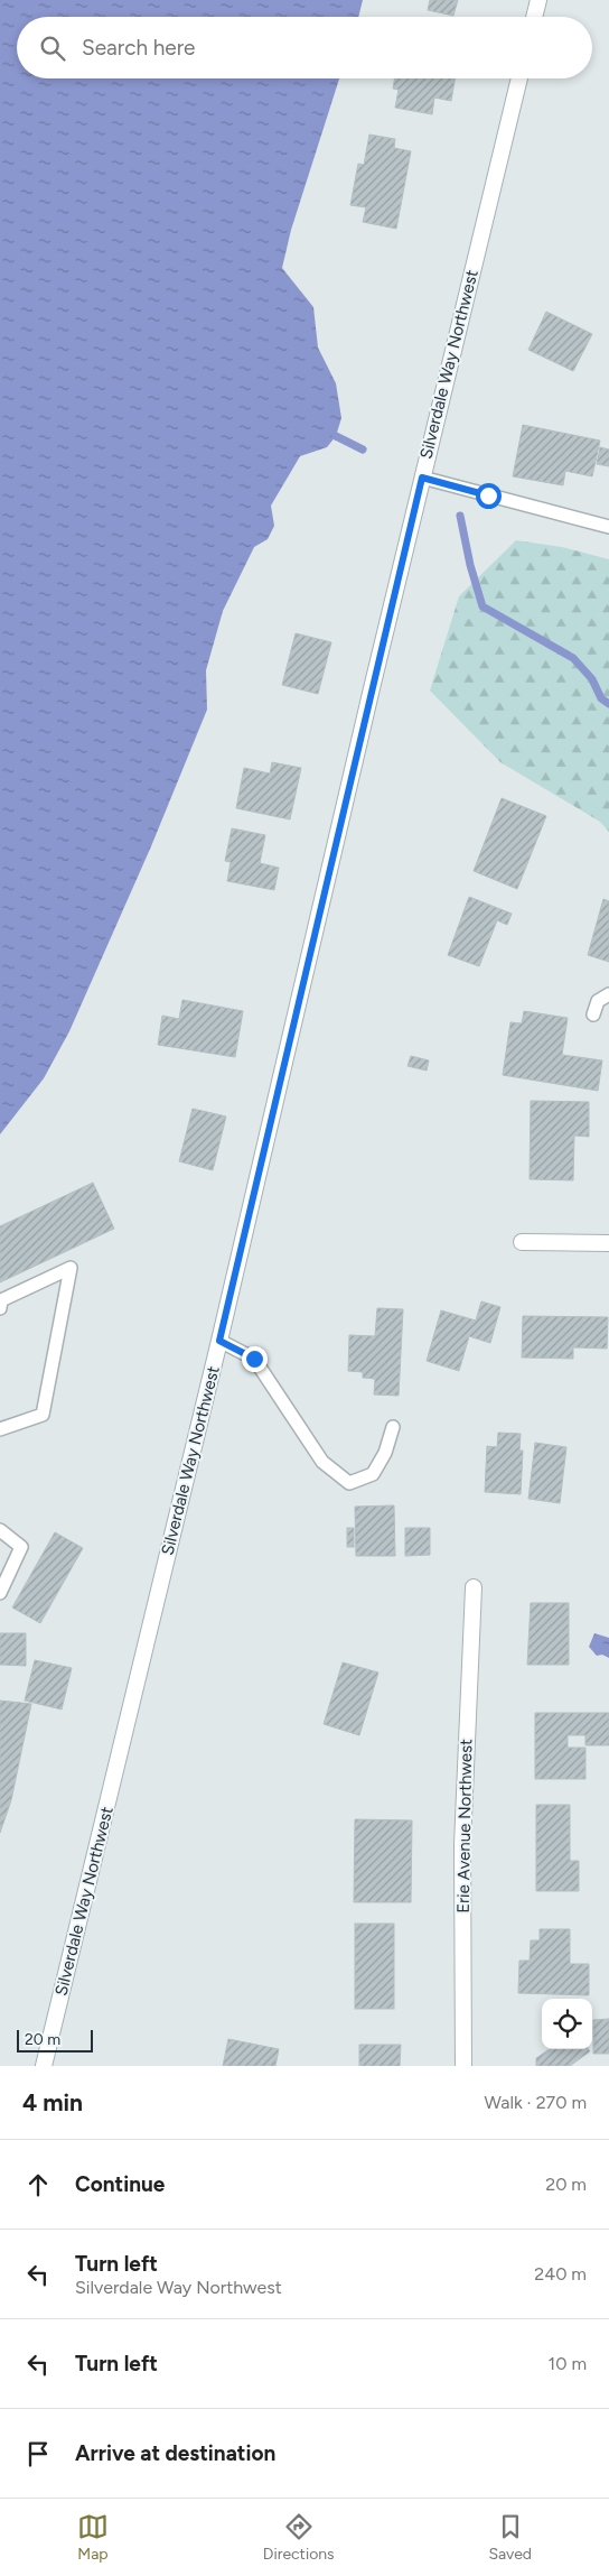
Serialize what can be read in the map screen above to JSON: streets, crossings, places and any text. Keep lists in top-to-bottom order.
{
  "streets": {
    "main road": ["Silverdale Way Northwest", "Erie Avenue Northwest"]
  },
  "scale_bar": "20 m",
  "page": {
    "search": "Search here",
    "scale": "20 m",
    "heading": ["4 min", "Walk · 270 m"],
    "list": [
      ["Continue", "20 m"],
      ["Turn left", "Silverdale Way Northwest", "240 m"],
      ["Turn left", "10 m"],
      "Arrive at destination"
    ],
    "nav": ["Map", "Directions", "Saved"]
  }
}
